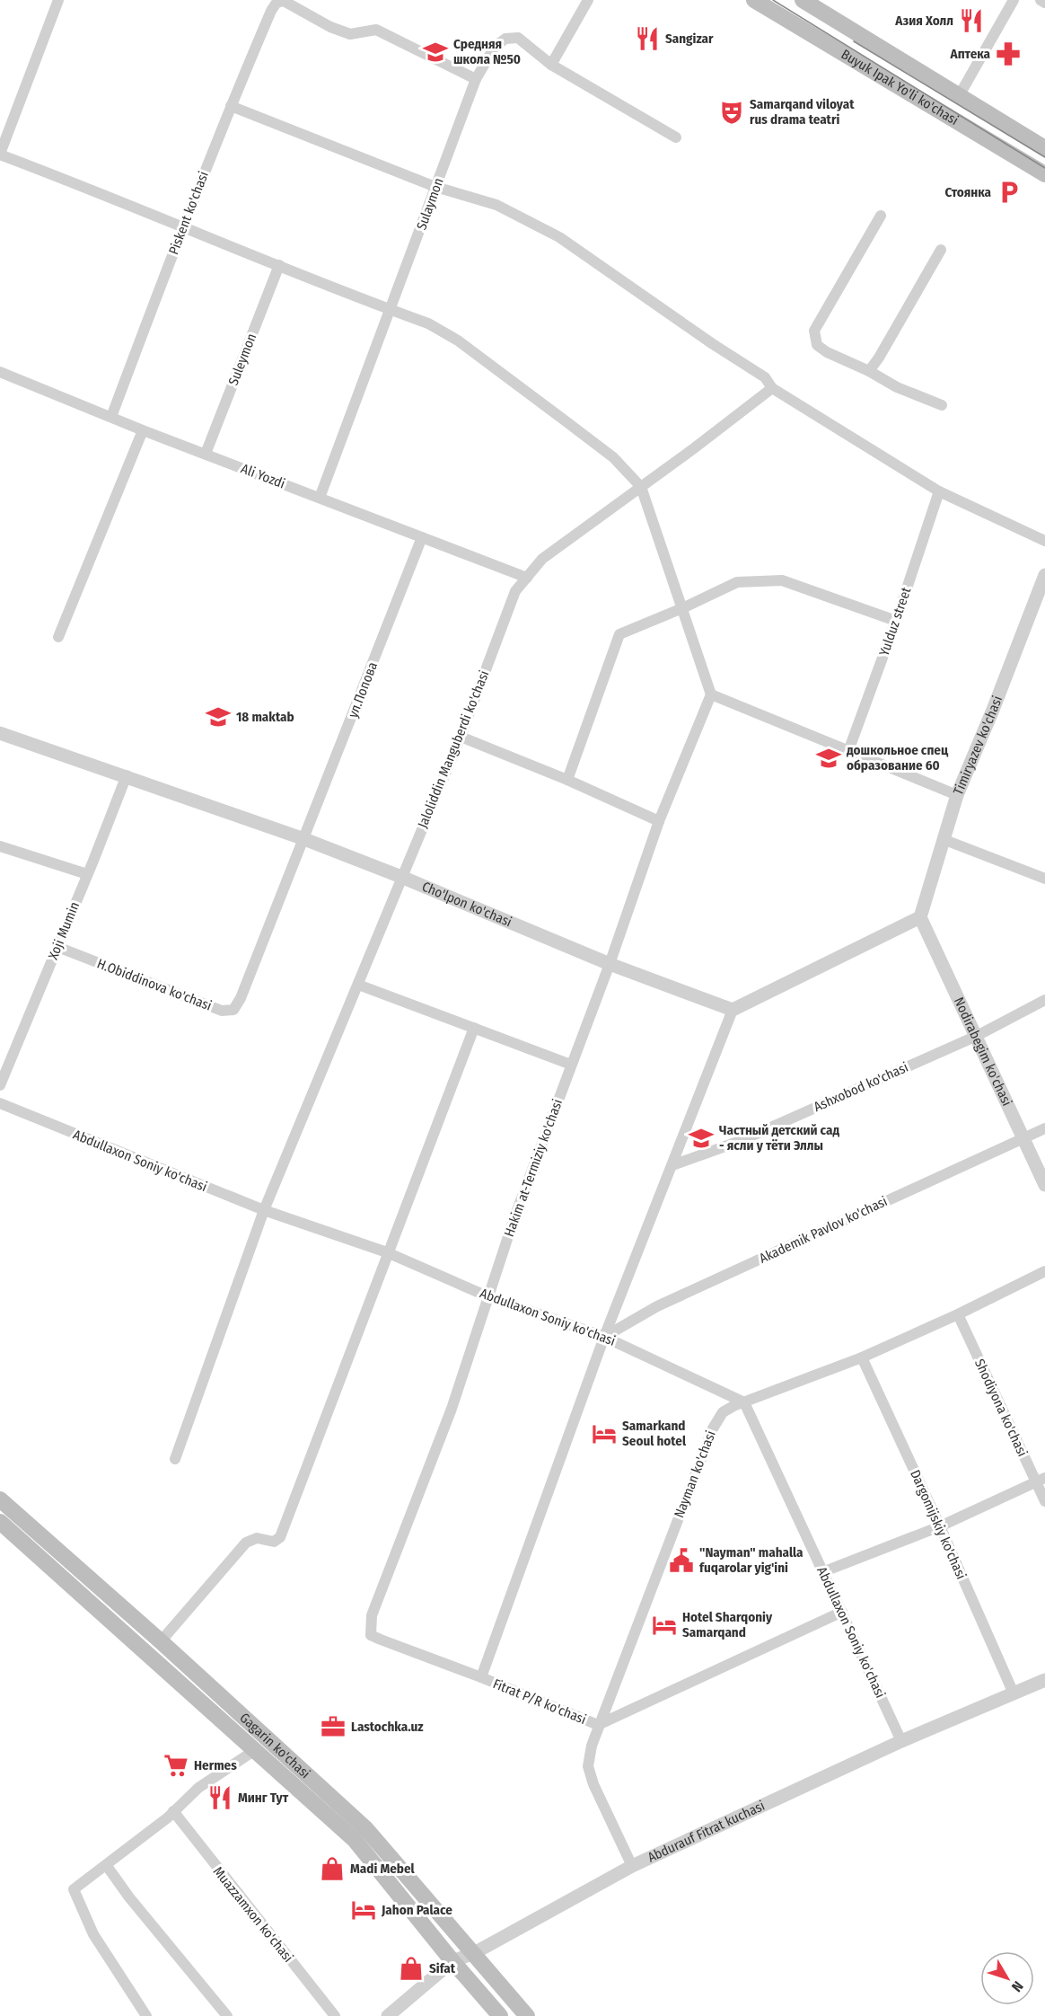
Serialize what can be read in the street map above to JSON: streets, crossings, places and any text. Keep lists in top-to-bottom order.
{
  "streets": {
    "main road": ["Buyuk Ipak Yo'li ko'chasi", "Gagarin ko'chasi"],
    "street": [
      "Sulaymon",
      "Piskent ko'chasi",
      "Suleymon",
      "Ali Yozdi",
      "Yulduz street",
      "ул.Попова",
      "Timiryazev ko'chasi",
      "Jaloliddin Manguberdi ko'chasi",
      "Cho'lpon ko'chasi",
      "Xoji Mumin",
      "H.Obiddinova ko'chasi",
      "Nodirabegim ko'chasi",
      "Ashxobod ko'chasi",
      "Abdullaxon Soniy ko'chasi",
      "Hakim at-Termiziy ko'chasi",
      "Akademik Pavlov ko'chasi",
      "Shodiyona ko'chasi",
      "Nayman ko'chasi",
      "Dargomijskiy ko'chasi",
      "Fitrat P/R ko'chasi",
      "Abdurauf Fitrat kuchasi",
      "Muazzamxon ko'chasi"
    ]
  },
  "crossings": [
    ["Sulaymon", "Piskent ko'chasi"],
    ["Sulaymon", "Ali Yozdi"],
    ["Piskent ko'chasi", "Ali Yozdi"],
    ["Suleymon", "Ali Yozdi"],
    ["Ali Yozdi", "ул.Попова"],
    ["Ali Yozdi", "Jaloliddin Manguberdi ko'chasi"],
    ["ул.Попова", "Cho'lpon ko'chasi"],
    ["ул.Попова", "H.Obiddinova ko'chasi"],
    ["Timiryazev ko'chasi", "Nodirabegim ko'chasi"],
    ["Jaloliddin Manguberdi ko'chasi", "Cho'lpon ko'chasi"],
    ["Jaloliddin Manguberdi ko'chasi", "Abdullaxon Soniy ko'chasi"],
    ["Cho'lpon ko'chasi", "Xoji Mumin"],
    ["Cho'lpon ko'chasi", "H.Obiddinova ko'chasi"],
    ["Cho'lpon ko'chasi", "Hakim at-Termiziy ko'chasi"],
    ["Xoji Mumin", "H.Obiddinova ko'chasi"],
    ["Nodirabegim ko'chasi", "Ashxobod ko'chasi"],
    ["Nodirabegim ko'chasi", "Akademik Pavlov ko'chasi"],
    ["Abdullaxon Soniy ko'chasi", "Hakim at-Termiziy ko'chasi"],
    ["Abdullaxon Soniy ko'chasi", "Akademik Pavlov ko'chasi"],
    ["Abdullaxon Soniy ko'chasi", "Nayman ko'chasi"],
    ["Abdullaxon Soniy ko'chasi", "Abdurauf Fitrat kuchasi"],
    ["Hakim at-Termiziy ko'chasi", "Fitrat P/R ko'chasi"],
    ["Shodiyona ko'chasi", "Nayman ko'chasi"],
    ["Nayman ko'chasi", "Dargomijskiy ko'chasi"],
    ["Nayman ko'chasi", "Fitrat P/R ko'chasi"],
    ["Nayman ko'chasi", "Abdurauf Fitrat kuchasi"],
    ["Dargomijskiy ko'chasi", "Abdurauf Fitrat kuchasi"],
    ["Gagarin ko'chasi", "Abdurauf Fitrat kuchasi"]
  ],
  "places": {
    "restaurant": ["Азия Холл", "Sangizar", "Минг Тут"],
    "school or university": [
      "Средняя школа №50",
      "18 maktab",
      "дошкольное спец образование 60",
      "Частный детский сад - ясли у тёти Эллы"
    ],
    "pharmacy": ["Аптека"],
    "theatre": ["Samarqand viloyat rus drama teatri"],
    "parking": ["Стоянка"],
    "hotel": ["Samarkand Seoul hotel", "Hotel Sharqoniy Samarqand", "Jahon Palace"],
    "public building": ["\"Nayman\" mahalla fuqarolar yig'ini"],
    "office": ["Lastochka.uz"],
    "supermarket": ["Hermes"],
    "shop": ["Madi Mebel", "Sifat"]
  },
  "north": "bottom right"
}
